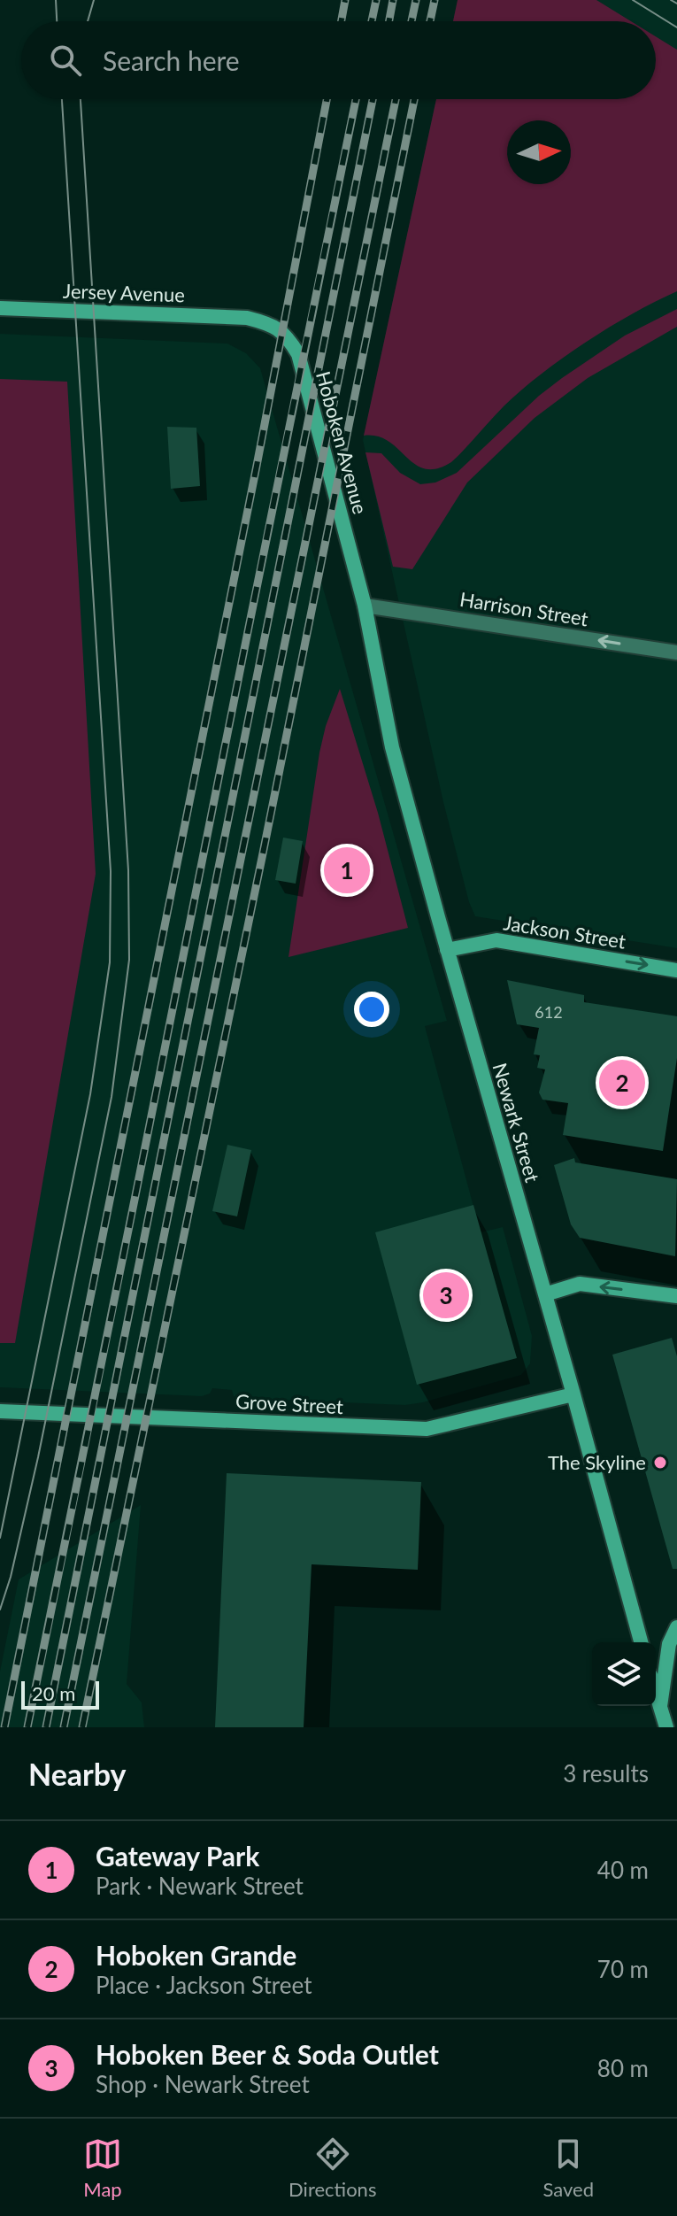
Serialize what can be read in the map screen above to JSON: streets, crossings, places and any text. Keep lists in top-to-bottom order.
{
  "streets": {
    "main road": [
      "Jersey Avenue",
      "Hoboken Avenue",
      "Jackson Street",
      "Newark Street",
      "Grove Street"
    ],
    "street": ["Harrison Street"]
  },
  "crossings": [
    ["Jersey Avenue", "Hoboken Avenue"],
    ["Hoboken Avenue", "Harrison Street"],
    ["Hoboken Avenue", "Newark Street"],
    ["Harrison Street", "Newark Street"],
    ["Jackson Street", "Newark Street"],
    ["Newark Street", "Grove Street"]
  ],
  "one_way": ["Harrison Street", "Jackson Street"],
  "places": ["The Skyline"],
  "house_numbers": ["612"],
  "scale_bar": "20 m",
  "north": "right",
  "page": {
    "search": "Search here",
    "pins": ["1", "2", "3"],
    "scale": "20 m",
    "heading": ["Nearby", "3 results"],
    "list": [
      {
        "mark": "1",
        "name": "Gateway Park",
        "note": "Park · Newark Street",
        "value": "40 m"
      },
      {
        "mark": "2",
        "name": "Hoboken Grande",
        "note": "Place · Jackson Street",
        "value": "70 m"
      },
      {
        "mark": "3",
        "name": "Hoboken Beer & Soda Outlet",
        "note": "Shop · Newark Street",
        "value": "80 m"
      }
    ],
    "nav": ["Map", "Directions", "Saved"]
  }
}
